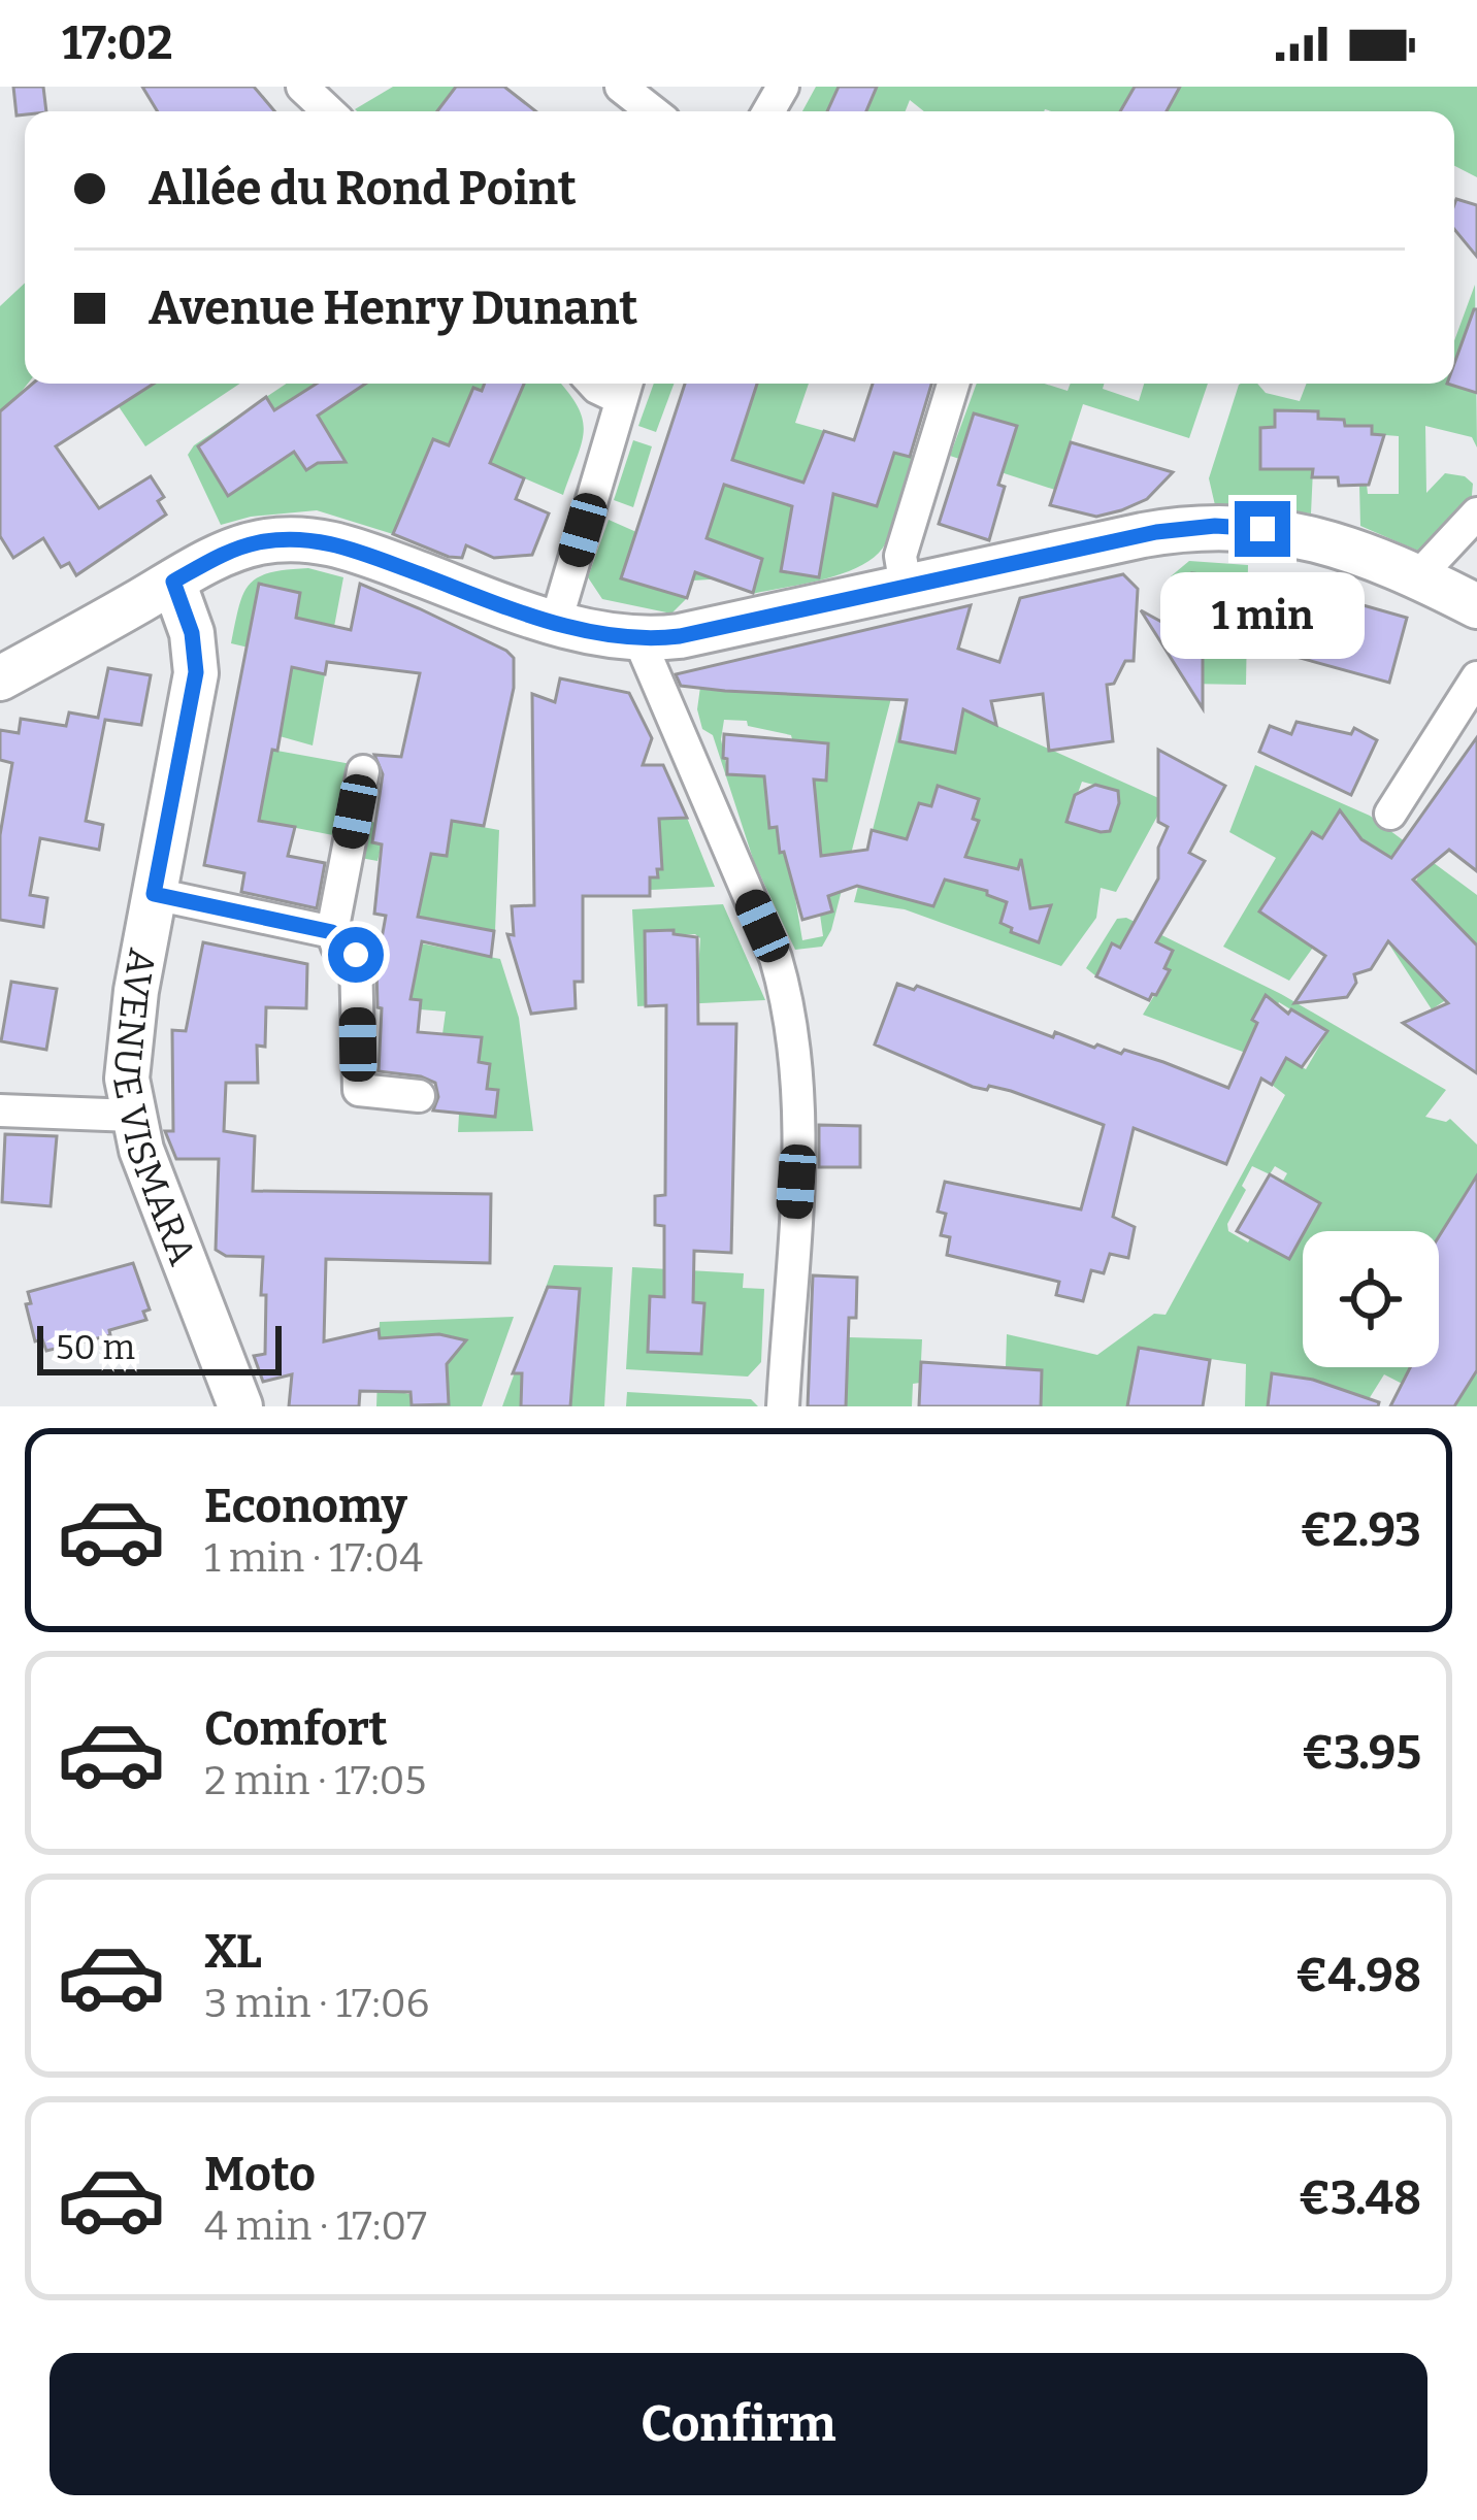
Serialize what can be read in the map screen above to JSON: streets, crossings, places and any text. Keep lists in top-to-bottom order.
{
  "streets": {
    "street": ["AVENUE VISMARA"]
  },
  "scale_bar": "50 m",
  "page": {
    "status": "17:02",
    "banner": ["Allée du Rond Point", "Avenue Henry Dunant"],
    "bubble": "1 min",
    "scale": "50 m",
    "list": [
      {
        "name": "Economy",
        "note": "1 min · 17:04",
        "value": "€2.93"
      },
      {
        "name": "Comfort",
        "note": "2 min · 17:05",
        "value": "€3.95"
      },
      {
        "name": "XL",
        "note": "3 min · 17:06",
        "value": "€4.98"
      },
      {
        "name": "Moto",
        "note": "4 min · 17:07",
        "value": "€3.48"
      }
    ],
    "buttons": "Confirm"
  }
}
